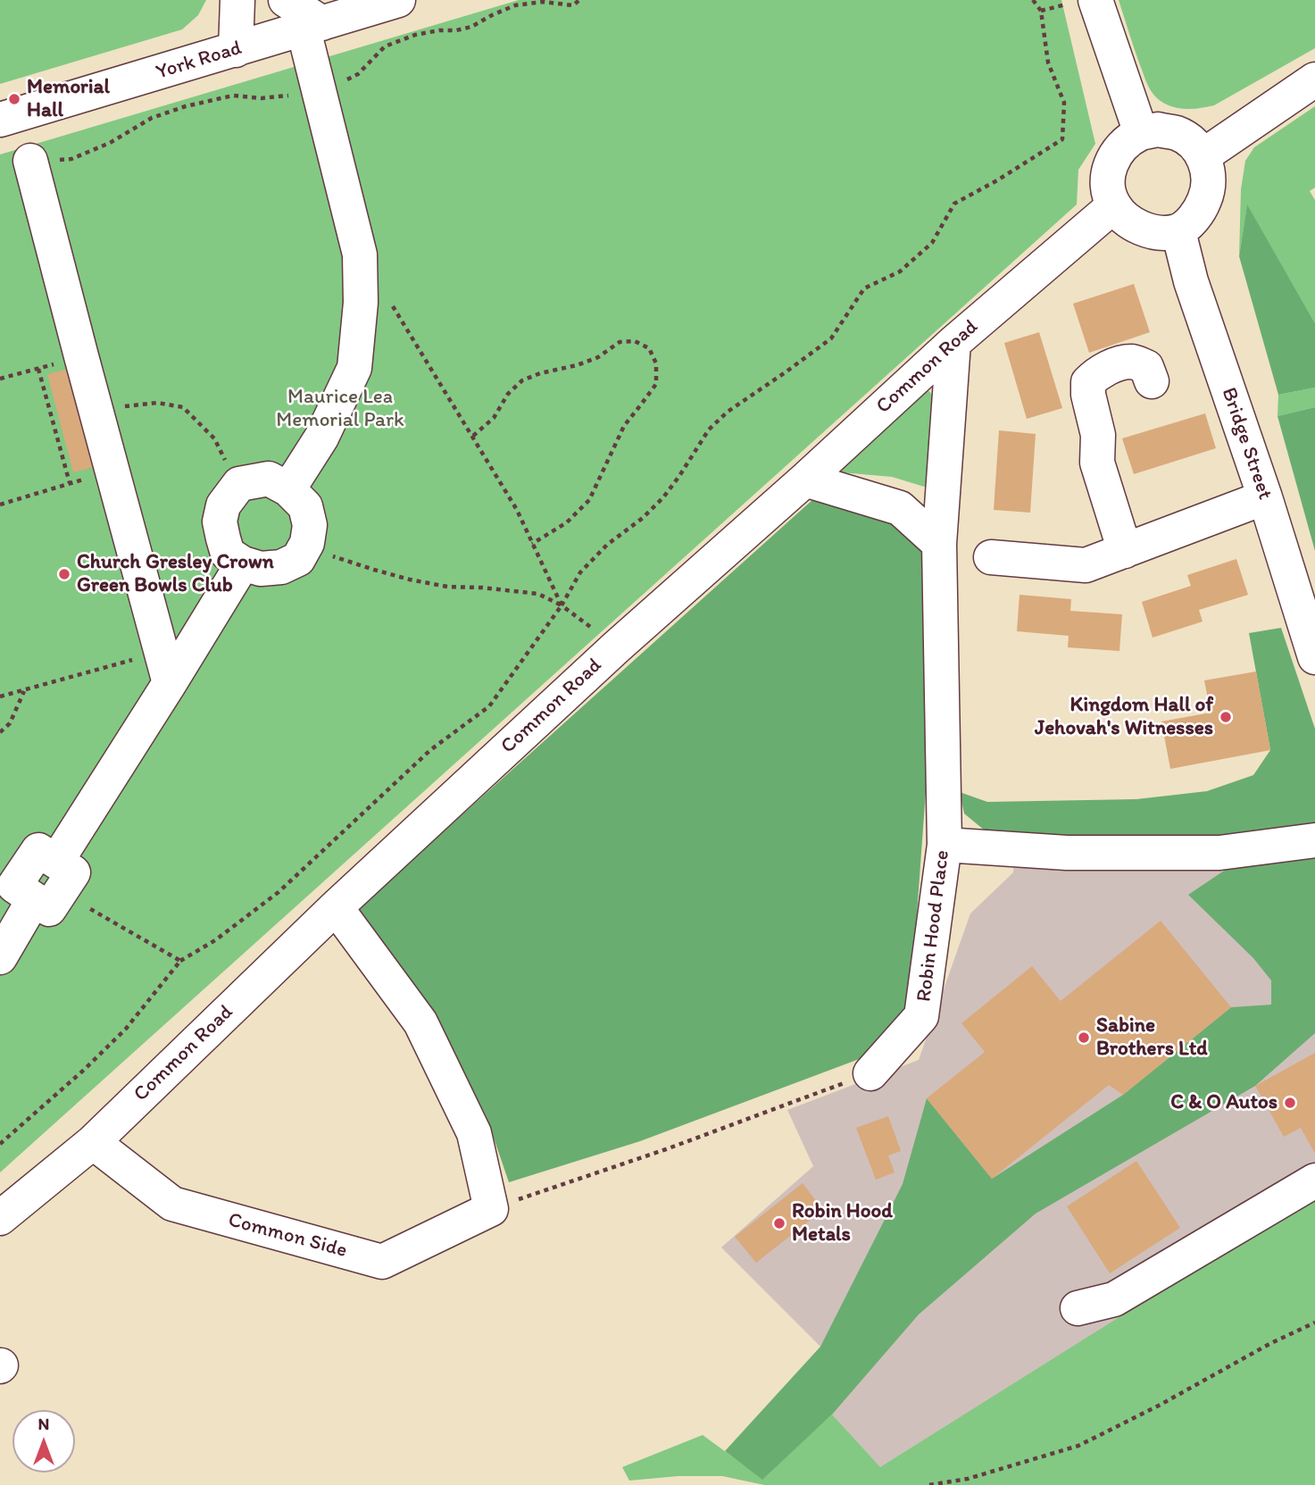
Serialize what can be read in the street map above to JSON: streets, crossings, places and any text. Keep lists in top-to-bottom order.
{
  "streets": {
    "street": [
      "York Road",
      "Common Road",
      "Bridge Street",
      "Robin Hood Place",
      "Common Side"
    ]
  },
  "crossings": [
    ["Common Road", "Bridge Street"],
    ["Common Road", "Robin Hood Place"],
    ["Common Road", "Common Side"]
  ],
  "parks": ["Maurice Lea Memorial Park"],
  "places": [
    "Memorial Hall",
    "Church Gresley Crown Green Bowls Club",
    "Kingdom Hall of Jehovah's Witnesses",
    "Sabine Brothers Ltd",
    "C & O Autos",
    "Robin Hood Metals"
  ],
  "north": "top"
}
